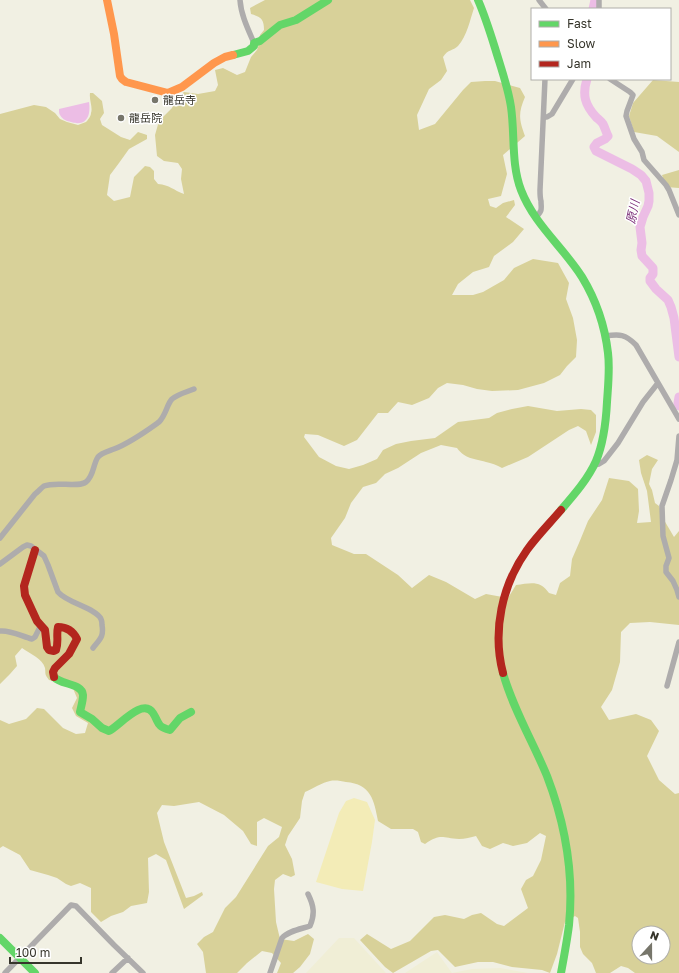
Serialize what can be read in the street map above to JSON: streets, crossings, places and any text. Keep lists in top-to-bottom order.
{
  "water": ["原川"],
  "places": ["龍岳寺", "龍岳院"],
  "legend": ["Fast", "Slow", "Jam"],
  "scale_bar": "100 m",
  "north": "top"
}
